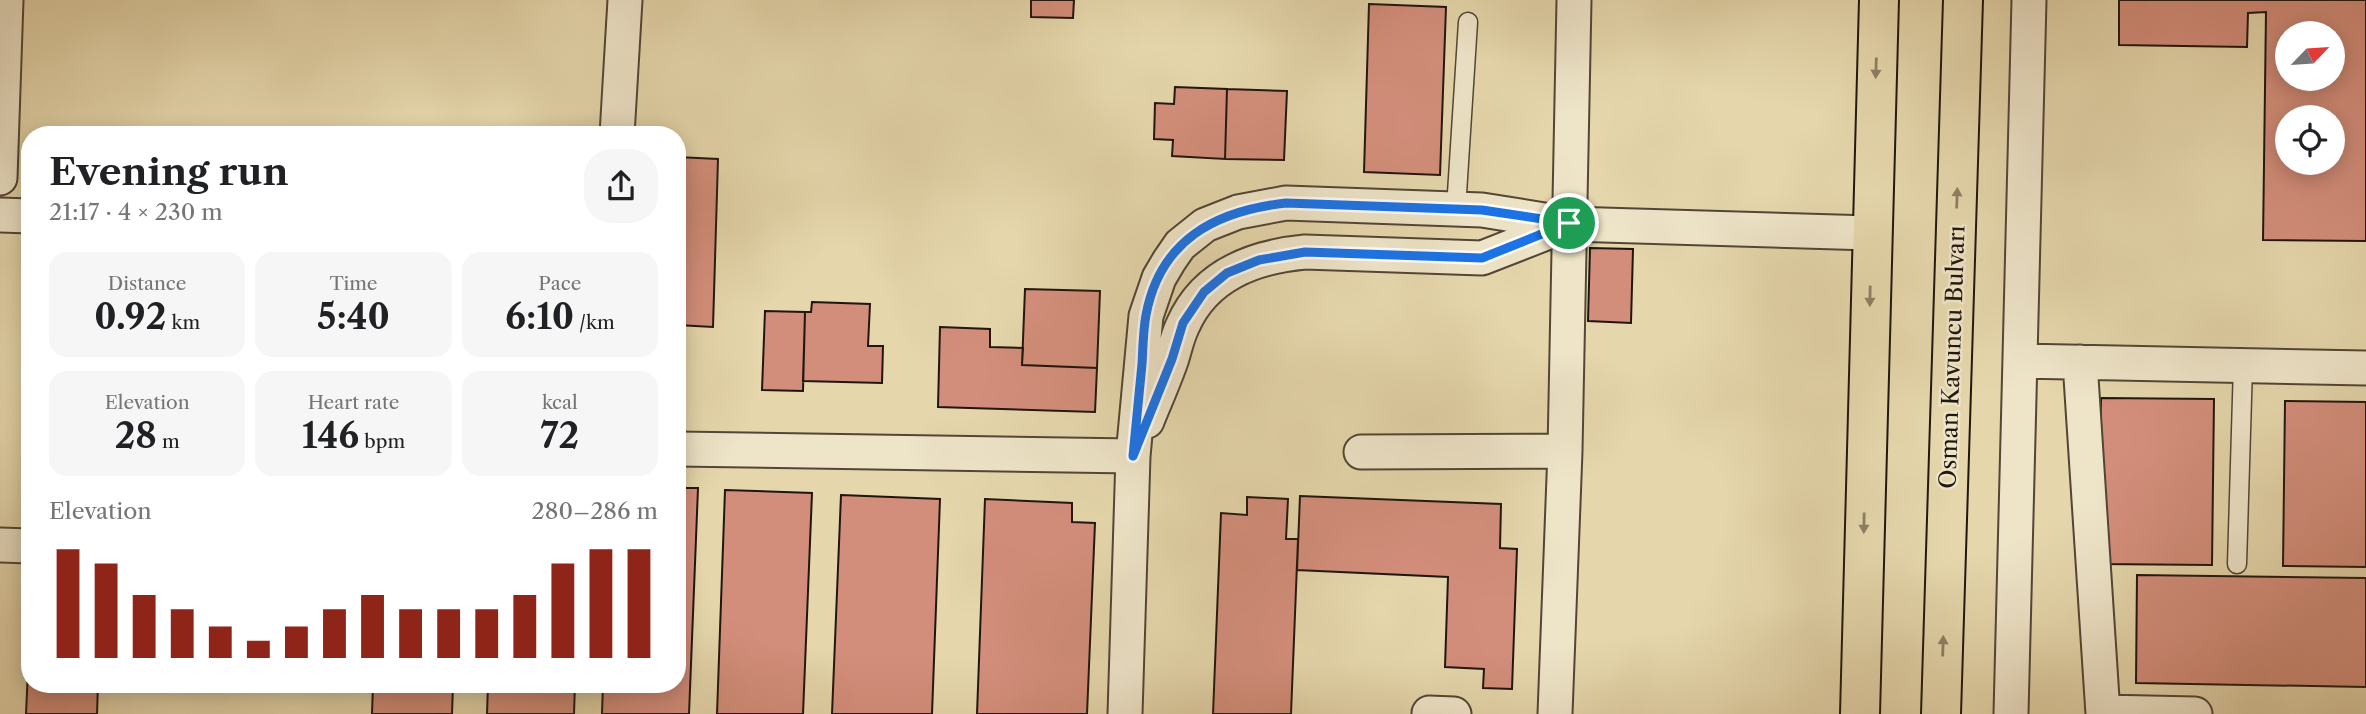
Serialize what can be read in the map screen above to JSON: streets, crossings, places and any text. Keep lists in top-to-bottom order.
{
  "streets": {
    "highway": ["Osman Kavuncu Bulvarı"]
  },
  "north": "top right",
  "page": {
    "heading": ["Evening run", "21:17 · 4 × 230 m"],
    "stats": [
      ["Distance", "0.92 km"],
      ["Time", "5:40"],
      ["Pace", "6:10 /km"],
      ["Elevation", "28 m"],
      ["Heart rate", "146 bpm"],
      ["kcal", "72"]
    ],
    "chart": ["Elevation", "280–286 m"]
  }
}
